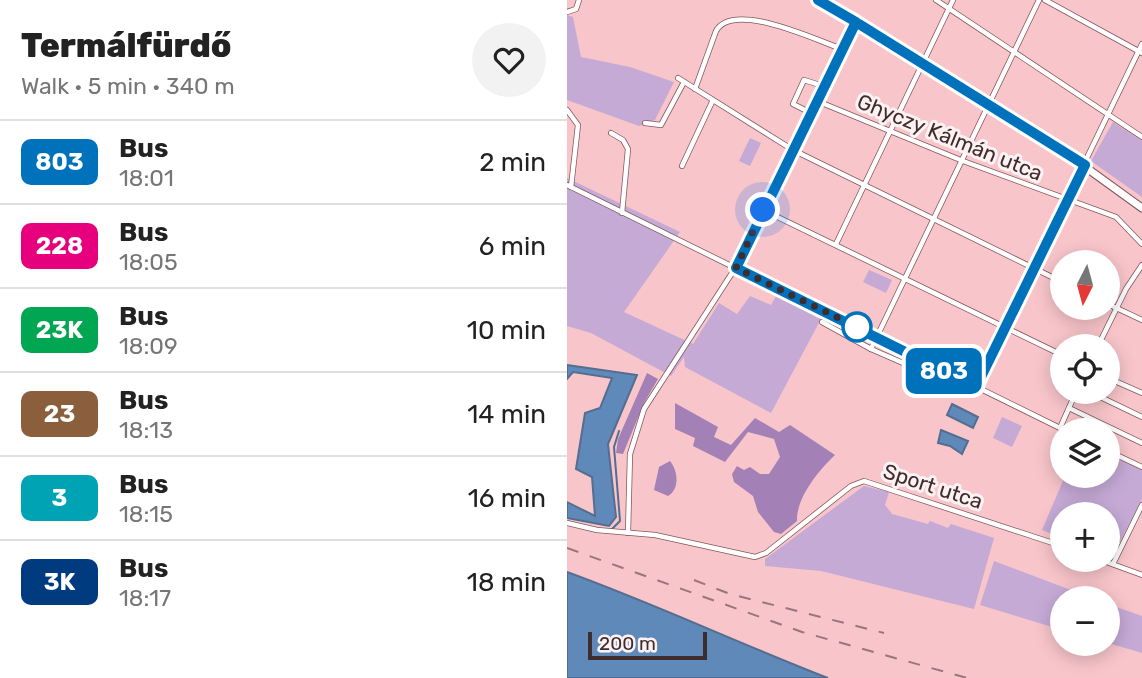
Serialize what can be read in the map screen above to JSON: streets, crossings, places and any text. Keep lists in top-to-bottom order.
{
  "streets": {
    "street": ["Ghyczy Kálmán utca", "Sport utca"]
  },
  "lines": ["bus line 803"],
  "scale_bar": "200 m",
  "north": "bottom",
  "page": {
    "heading": ["Termálfürdő", "Walk · 5 min · 340 m"],
    "on_map": "803",
    "list": [
      {
        "mark": "803",
        "name": "Bus",
        "note": "18:01",
        "value": "2 min"
      },
      {
        "mark": "228",
        "name": "Bus",
        "note": "18:05",
        "value": "6 min"
      },
      {
        "mark": "23K",
        "name": "Bus",
        "note": "18:09",
        "value": "10 min"
      },
      {
        "mark": "23",
        "name": "Bus",
        "note": "18:13",
        "value": "14 min"
      },
      {
        "mark": "3",
        "name": "Bus",
        "note": "18:15",
        "value": "16 min"
      },
      {
        "mark": "3K",
        "name": "Bus",
        "note": "18:17",
        "value": "18 min"
      }
    ],
    "map_buttons": ["+", "−"],
    "scale": "200 m"
  }
}
